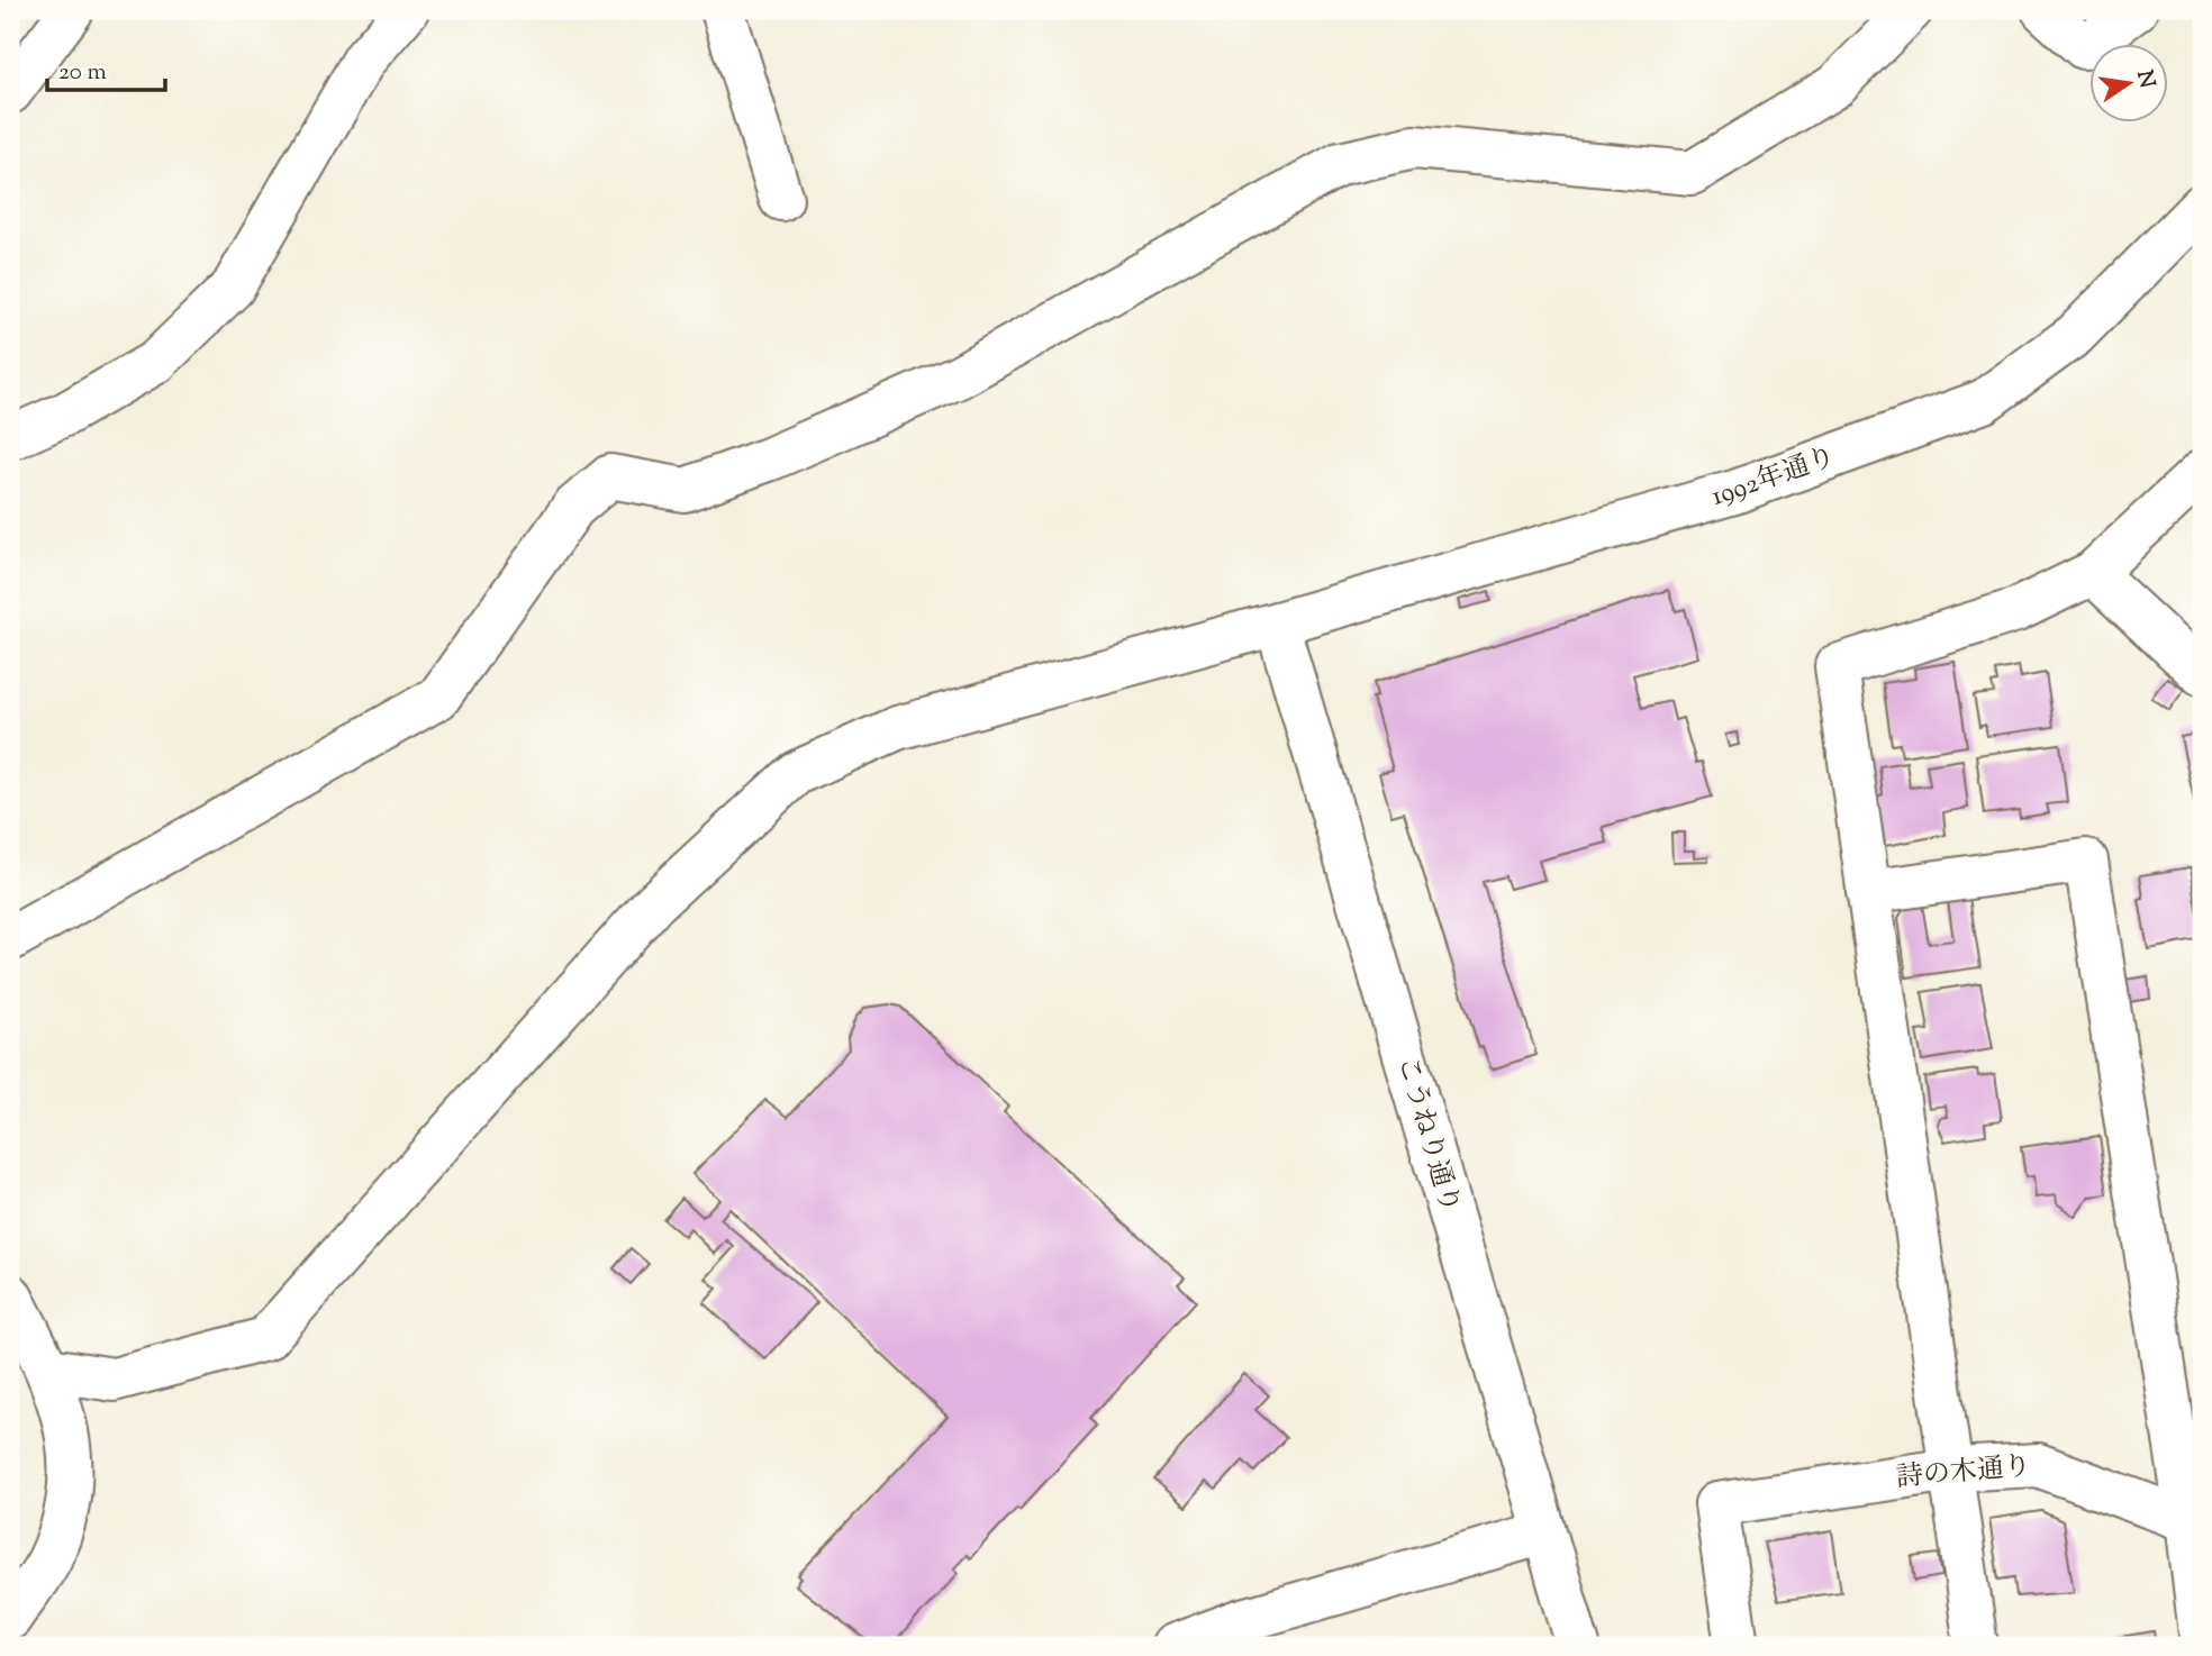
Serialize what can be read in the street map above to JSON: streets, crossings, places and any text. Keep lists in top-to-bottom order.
{
  "streets": {
    "street": ["1992年通り", "こうねり通り", "詩の木通り"]
  },
  "crossings": [
    ["1992年通り", "こうねり通り"]
  ],
  "scale_bar": "20 m",
  "north": "right"
}
